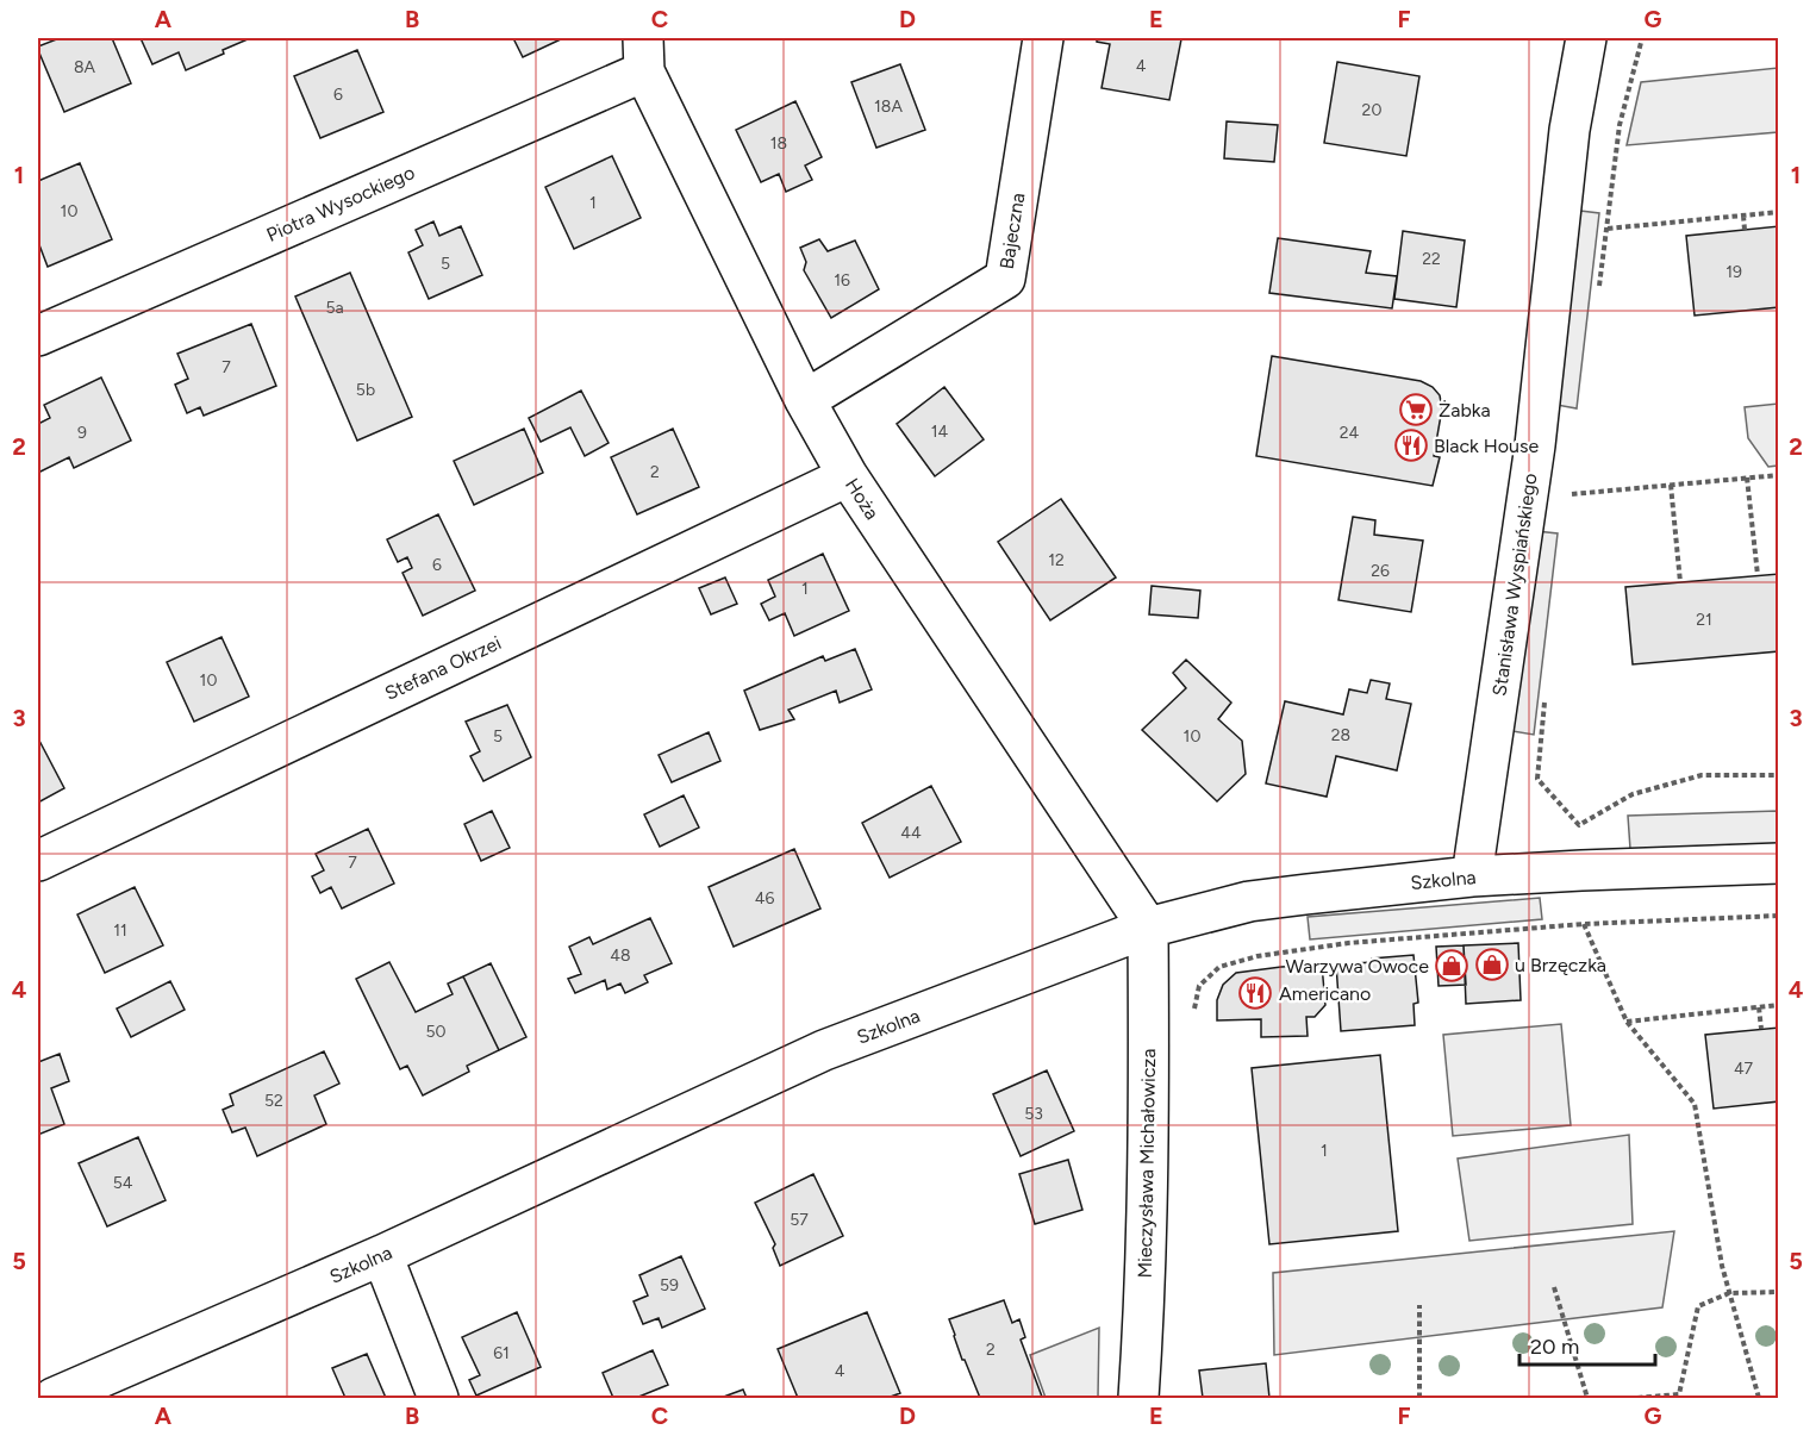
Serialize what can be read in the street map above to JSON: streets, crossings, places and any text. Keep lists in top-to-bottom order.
{
  "streets": {
    "street": [
      "Piotra Wysockiego",
      "Bajeczna",
      "Hoża",
      "Stanisława Wyspiańskiego",
      "Stefana Okrzei",
      "Szkolna",
      "Mieczysława Michałowicza"
    ]
  },
  "crossings": [
    ["Piotra Wysockiego", "Hoża"],
    ["Bajeczna", "Hoża"],
    ["Hoża", "Stefana Okrzei"],
    ["Hoża", "Szkolna"],
    ["Hoża", "Mieczysława Michałowicza"],
    ["Stanisława Wyspiańskiego", "Szkolna"],
    ["Szkolna", "Mieczysława Michałowicza"]
  ],
  "places": {
    "supermarket": ["Żabka"],
    "restaurant": ["Black House", "Americano"],
    "shop": ["u Brzęczka", "Warzywa Owoce"]
  },
  "house_numbers": [
    "4",
    "8A",
    "6",
    "18A",
    "20",
    "18",
    "1",
    "10",
    "22",
    "5",
    "19",
    "16",
    "5a",
    "7",
    "5b",
    "14",
    "9",
    "24",
    "2",
    "12",
    "6",
    "26",
    "1",
    "21",
    "10",
    "28",
    "5",
    "10",
    "44",
    "7",
    "46",
    "11",
    "48",
    "50",
    "47",
    "52",
    "53",
    "1",
    "54",
    "57",
    "59",
    "2",
    "61",
    "4"
  ],
  "scale_bar": "20 m",
  "grid": {
    "columns": [
      "A",
      "B",
      "C",
      "D",
      "E",
      "F",
      "G"
    ],
    "rows": [
      "1",
      "2",
      "3",
      "4",
      "5"
    ]
  }
}
